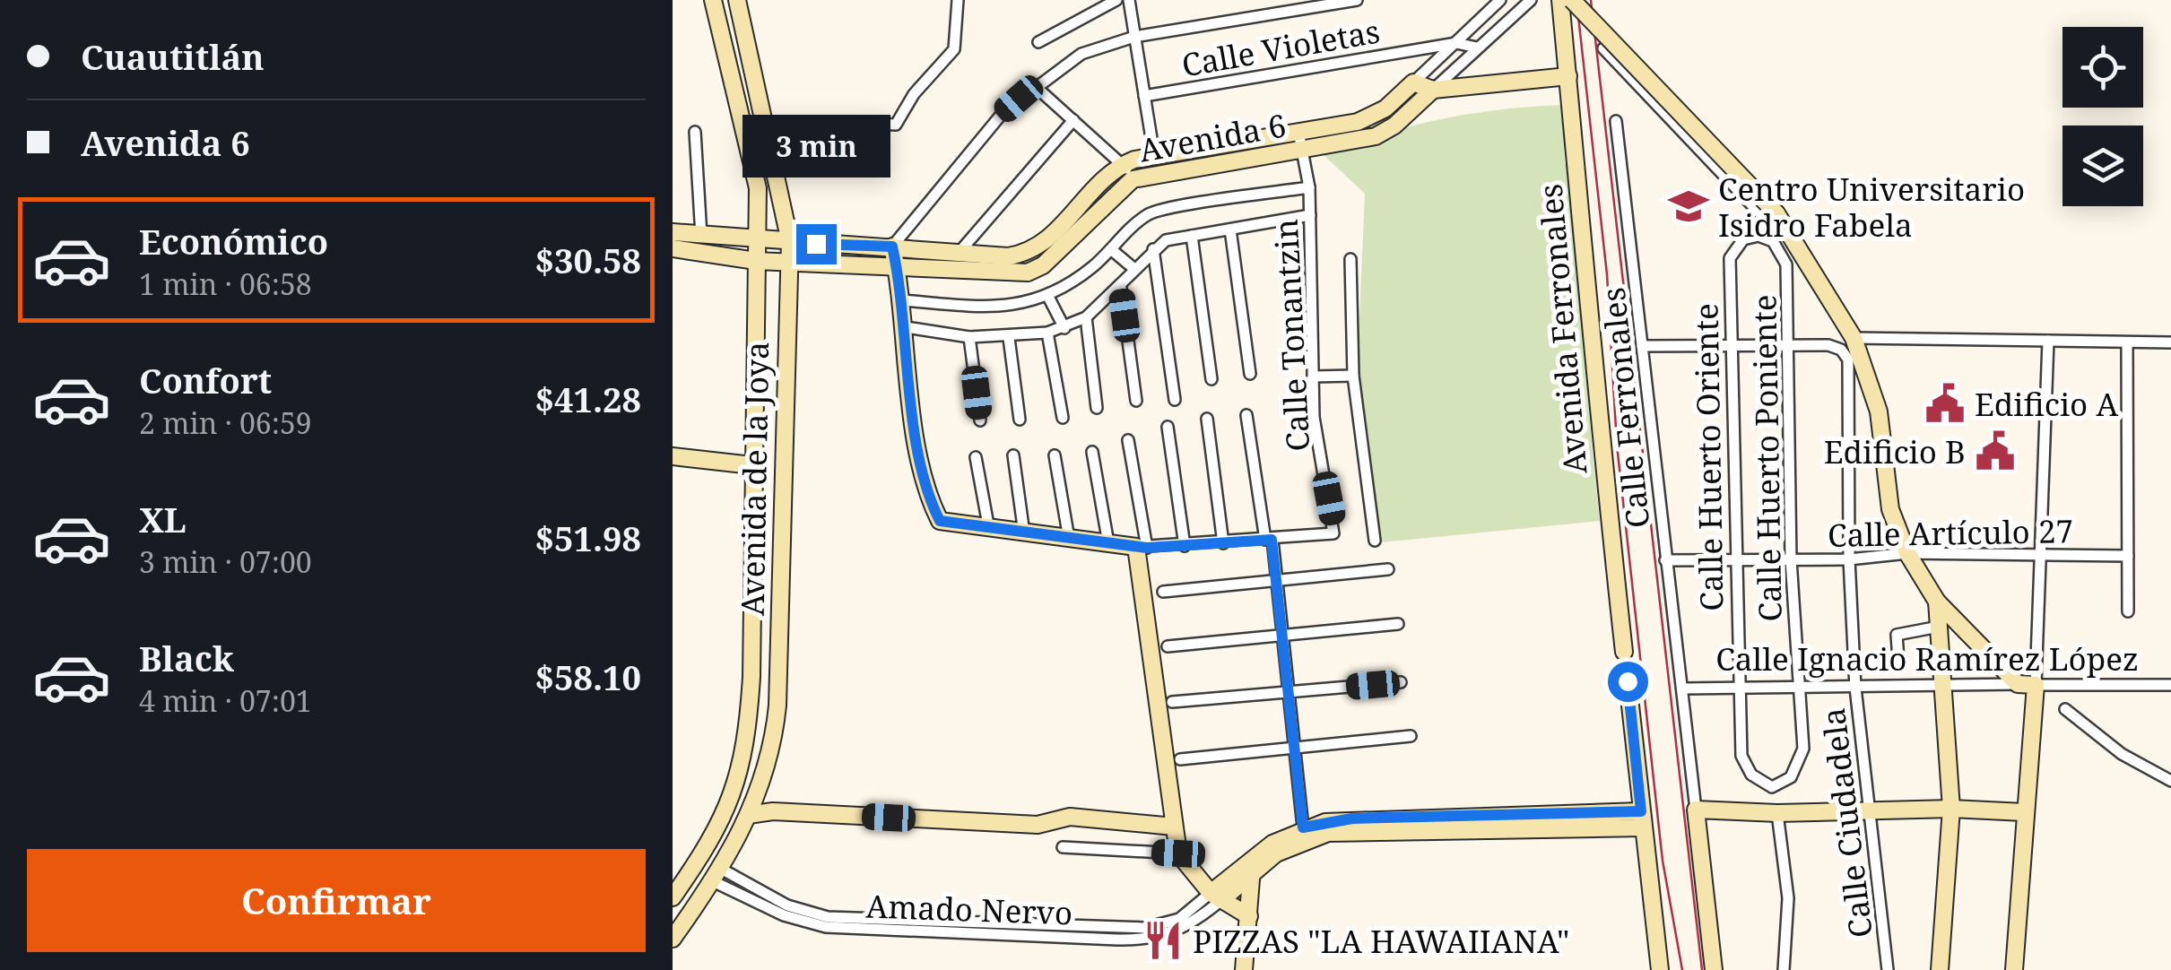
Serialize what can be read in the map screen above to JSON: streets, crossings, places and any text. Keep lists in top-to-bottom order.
{
  "streets": {
    "main road": [
      "Avenida 6",
      "Avenida Ferronales",
      "Avenida de la Joya",
      "Calle Ignacio Ramírez López"
    ],
    "street": [
      "Calle Violetas",
      "Calle Tonantzin",
      "Calle Ferronales",
      "Calle Huerto Oriente",
      "Calle Huerto Poniente",
      "Calle Artículo 27",
      "Calle Ciudadela",
      "Amado Nervo"
    ]
  },
  "crossings": [
    ["Calle Violetas", "Avenida 6"],
    ["Avenida 6", "Calle Tonantzin"],
    ["Avenida 6", "Avenida de la Joya"],
    ["Calle Ferronales", "Calle Artículo 27"],
    ["Calle Ferronales", "Calle Ignacio Ramírez López"],
    ["Calle Huerto Oriente", "Calle Huerto Poniente"],
    ["Calle Huerto Oriente", "Calle Artículo 27"],
    ["Calle Huerto Oriente", "Calle Ignacio Ramírez López"],
    ["Calle Huerto Poniente", "Calle Artículo 27"],
    ["Calle Huerto Poniente", "Calle Ignacio Ramírez López"],
    ["Avenida de la Joya", "Amado Nervo"],
    ["Calle Artículo 27", "Calle Ciudadela"],
    ["Calle Ignacio Ramírez López", "Calle Ciudadela"]
  ],
  "places": {
    "school or university": ["Centro Universitario Isidro Fabela"],
    "public building": ["Edificio A", "Edificio B"],
    "restaurant": ["PIZZAS \"LA HAWAIIANA\""]
  },
  "page": {
    "banner": ["Cuautitlán", "Avenida 6"],
    "bubble": "3 min",
    "list": [
      {
        "name": "Económico",
        "note": "1 min · 06:58",
        "value": "$30.58"
      },
      {
        "name": "Confort",
        "note": "2 min · 06:59",
        "value": "$41.28"
      },
      {
        "name": "XL",
        "note": "3 min · 07:00",
        "value": "$51.98"
      },
      {
        "name": "Black",
        "note": "4 min · 07:01",
        "value": "$58.10"
      }
    ],
    "buttons": "Confirmar"
  }
}
